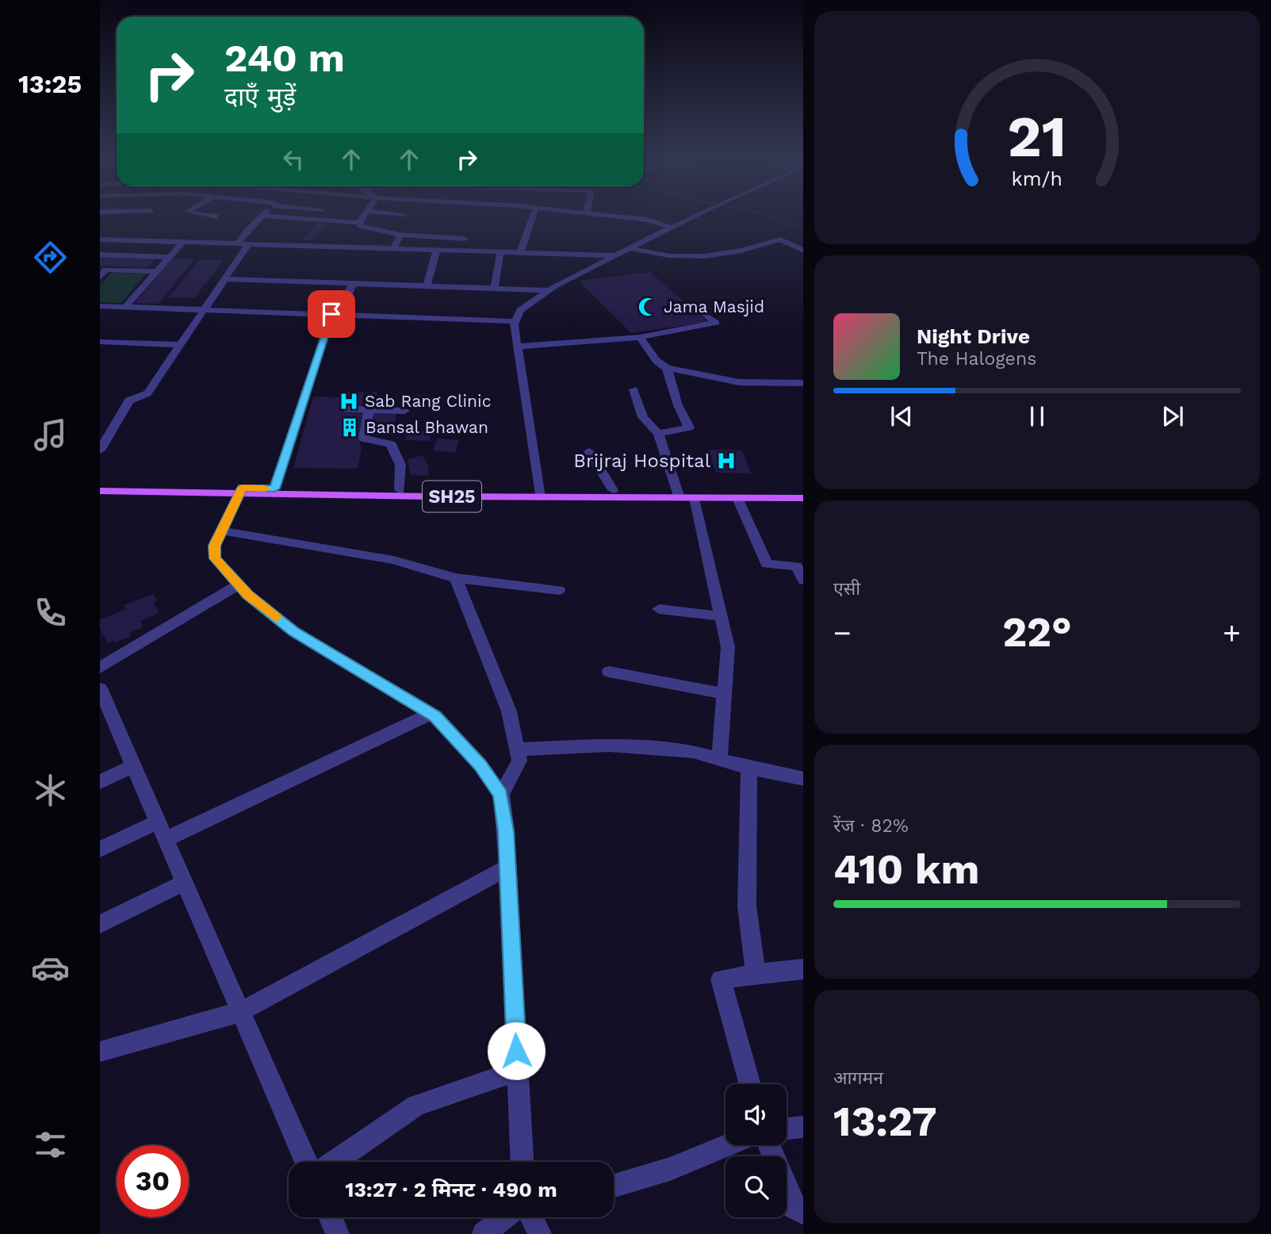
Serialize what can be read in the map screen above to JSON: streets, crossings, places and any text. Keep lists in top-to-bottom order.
{
  "streets": {
    "main road": ["SH25"]
  },
  "places": {
    "mosque": ["Jama Masjid"],
    "hospital": ["Sab Rang Clinic", "Brijraj Hospital"],
    "building": ["Bansal Bhawan"]
  },
  "page": {
    "tabs": "13:25",
    "turn": ["240 m", "दाएँ मुड़ें"],
    "song": ["Night Drive", "The Halogens"],
    "tile": [
      "एसी",
      ["रेंज · 82%", "410 km"],
      ["आगमन", "13:27"]
    ],
    "heat": ["−", "22°", "+"],
    "limit": "30",
    "trip": "13:27 · 2 मिनट · 490 m",
    "gauge": ["21", "km/h"]
  }
}
